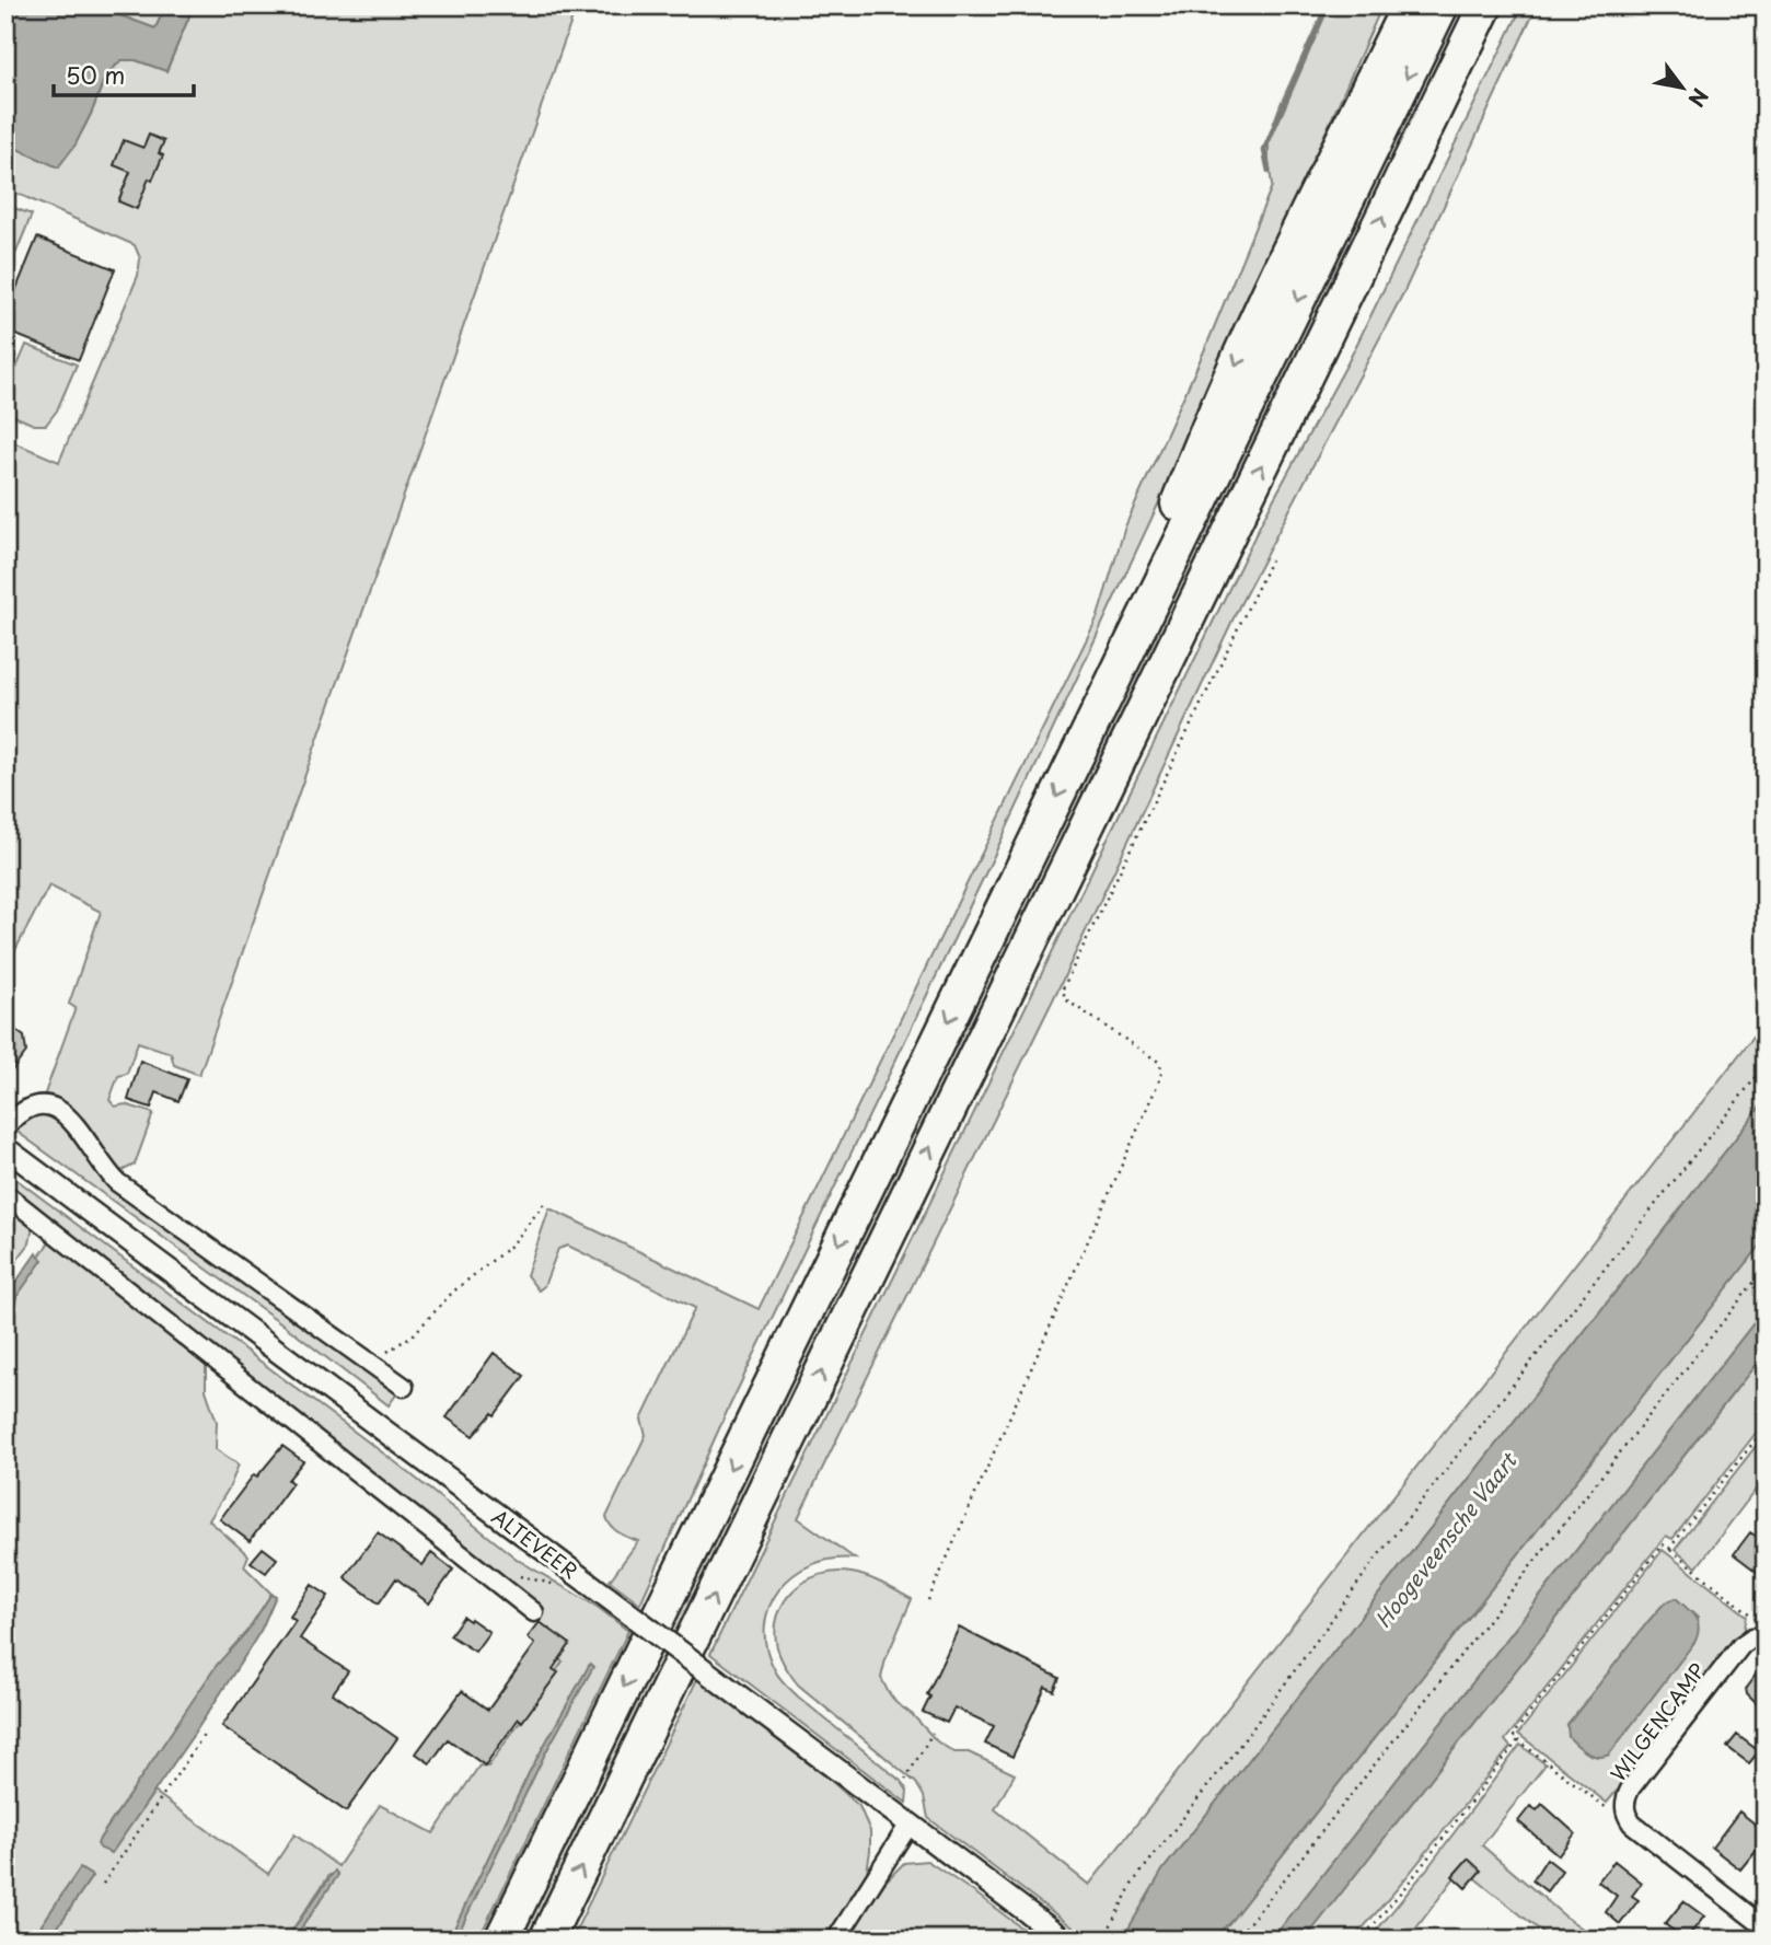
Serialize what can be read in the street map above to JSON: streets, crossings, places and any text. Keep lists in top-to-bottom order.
{
  "streets": {
    "street": ["ALTEVEER", "WILGENCAMP"]
  },
  "water": ["Hoogeveensche Vaart"],
  "scale_bar": "50 m",
  "north": "bottom right"
}
